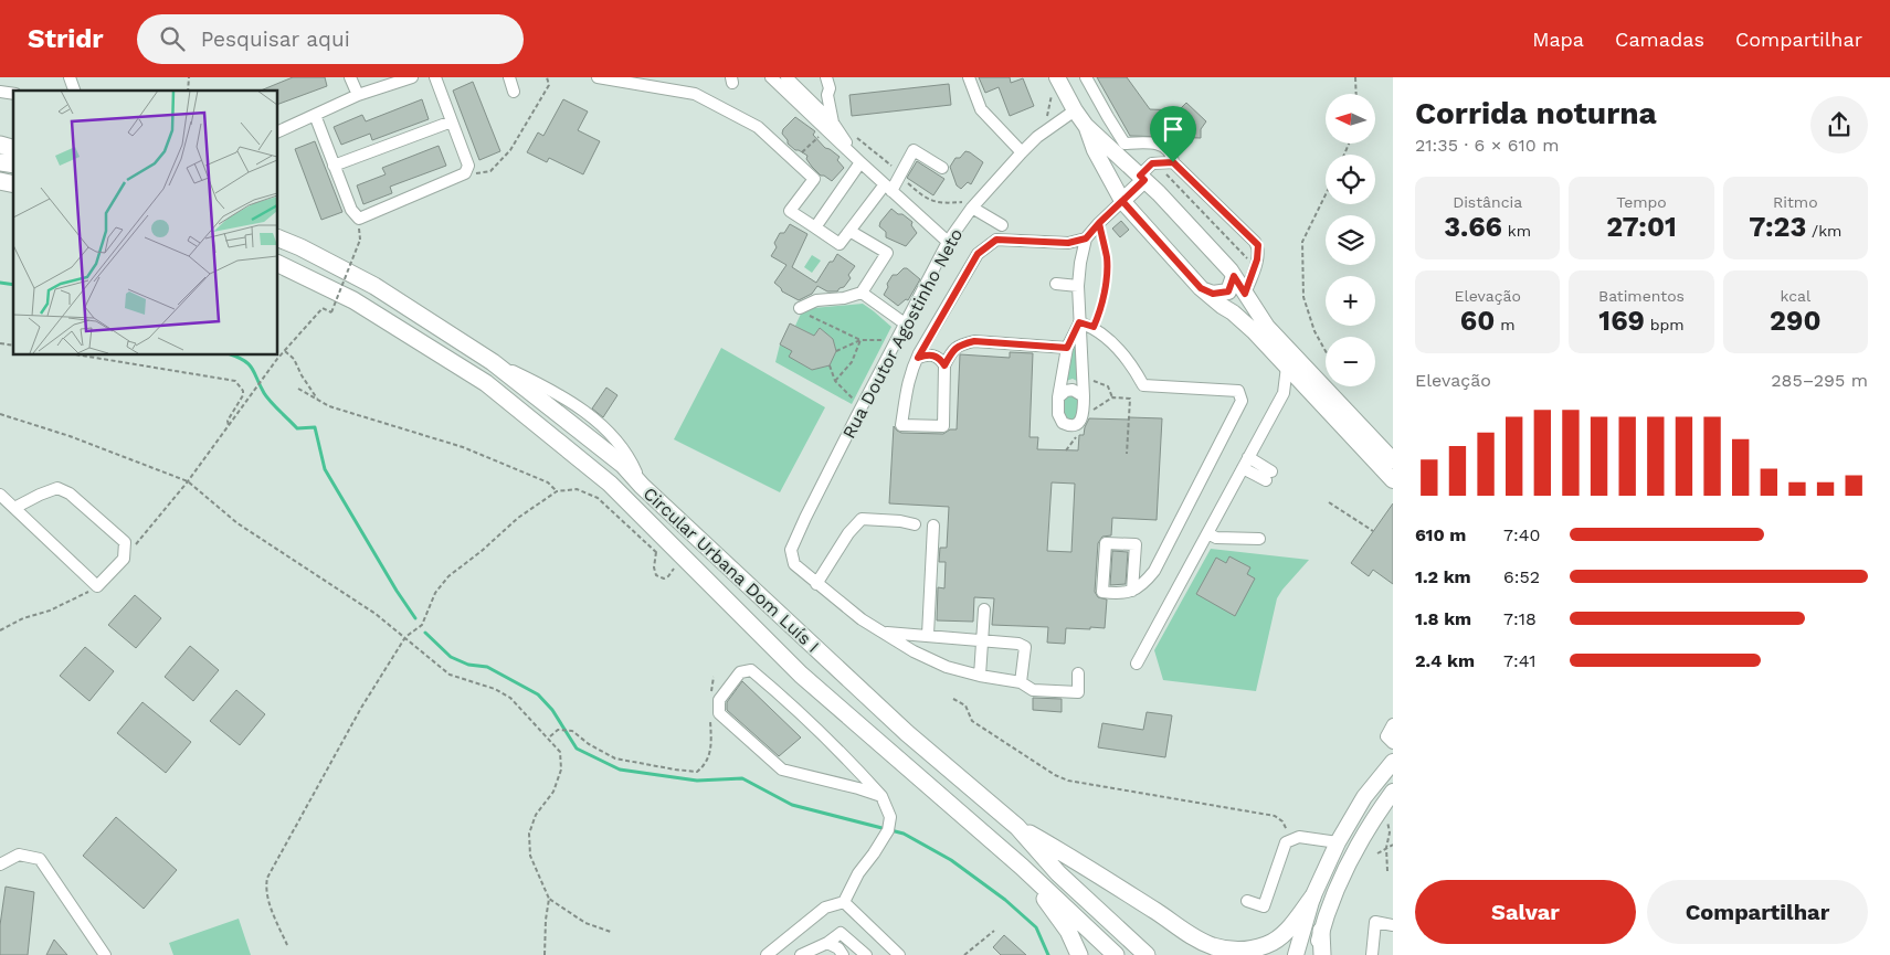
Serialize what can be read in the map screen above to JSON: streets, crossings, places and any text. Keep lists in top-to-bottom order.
{
  "streets": {
    "highway": ["Circular Urbana Dom Luís I"],
    "street": ["Rua Doutor Agostinho Neto"]
  },
  "north": "left",
  "page": {
    "header": "Stridr",
    "search": "Pesquisar aqui",
    "nav": ["Mapa", "Camadas", "Compartilhar"],
    "heading": ["Corrida noturna", "21:35 · 6 × 610 m"],
    "map_buttons": ["+", "−"],
    "stats": [
      ["Distância", "3.66 km"],
      ["Tempo", "27:01"],
      ["Ritmo", "7:23 /km"],
      ["Elevação", "60 m"],
      ["Batimentos", "169 bpm"],
      ["kcal", "290"]
    ],
    "chart": ["Elevação", "285–295 m"],
    "list": [
      {
        "name": "610 m",
        "note": "7:40"
      },
      {
        "name": "1.2 km",
        "note": "6:52"
      },
      {
        "name": "1.8 km",
        "note": "7:18"
      },
      {
        "name": "2.4 km",
        "note": "7:41"
      }
    ],
    "buttons": ["Salvar", "Compartilhar"]
  }
}
